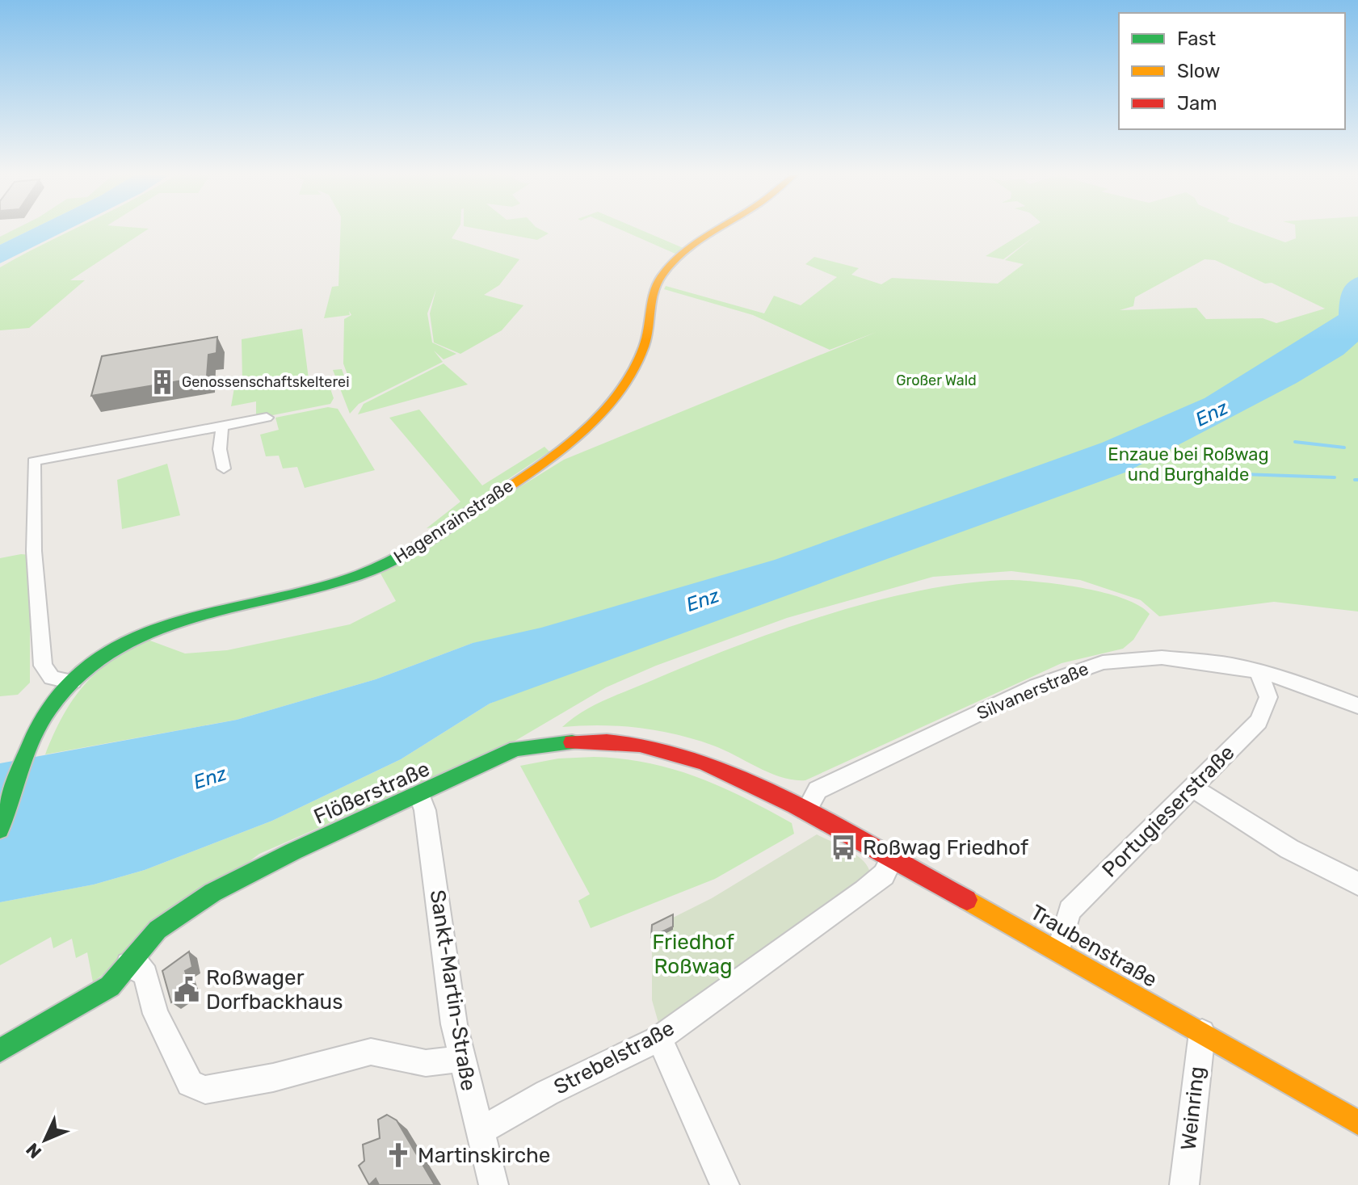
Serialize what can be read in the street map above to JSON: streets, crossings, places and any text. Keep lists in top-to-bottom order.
{
  "streets": {
    "street": [
      "Hagenrainstraße",
      "Silvanerstraße",
      "Flößerstraße",
      "Portugieserstraße",
      "Traubenstraße",
      "Sankt-Martin-Straße",
      "Strebelstraße",
      "Weinring"
    ]
  },
  "crossings": [
    ["Silvanerstraße", "Flößerstraße"],
    ["Silvanerstraße", "Portugieserstraße"],
    ["Silvanerstraße", "Traubenstraße"],
    ["Flößerstraße", "Traubenstraße"],
    ["Flößerstraße", "Sankt-Martin-Straße"],
    ["Portugieserstraße", "Traubenstraße"],
    ["Traubenstraße", "Strebelstraße"],
    ["Traubenstraße", "Weinring"],
    ["Sankt-Martin-Straße", "Strebelstraße"]
  ],
  "water": ["Enz"],
  "parks": ["Großer Wald", "Enzaue bei Roßwag und Burghalde", "Friedhof Roßwag"],
  "places": {
    "building": ["Genossenschaftskelterei"],
    "bus stop": ["Roßwag Friedhof"],
    "public building": ["Roßwager Dorfbackhaus"],
    "church": ["Martinskirche"]
  },
  "legend": ["Fast", "Slow", "Jam"],
  "north": "bottom left"
}
